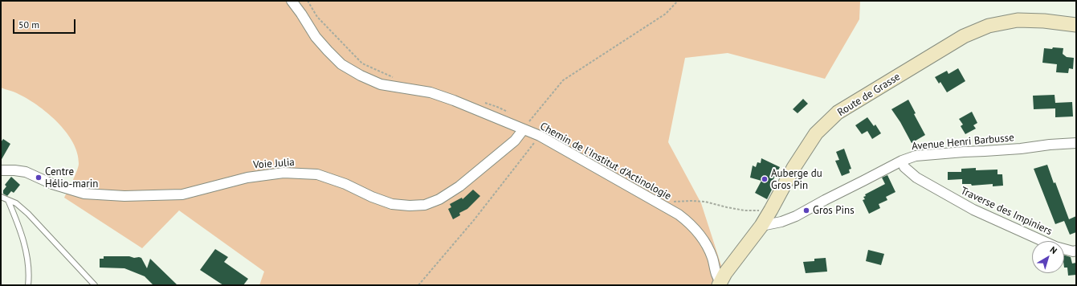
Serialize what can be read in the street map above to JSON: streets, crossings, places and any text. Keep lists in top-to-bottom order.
{
  "streets": {
    "main road": ["Route de Grasse"],
    "street": [
      "Avenue Henri Barbusse",
      "Chemin de l'Institut d'Actinologie",
      "Voie Julia",
      "Traverse des Impiniers"
    ]
  },
  "crossings": [
    ["Route de Grasse", "Avenue Henri Barbusse"],
    ["Route de Grasse", "Chemin de l'Institut d'Actinologie"],
    ["Avenue Henri Barbusse", "Traverse des Impiniers"],
    ["Chemin de l'Institut d'Actinologie", "Voie Julia"]
  ],
  "places": ["Centre Hélio-marin", "Auberge du Gros Pin", "Gros Pins"],
  "scale_bar": "50 m",
  "north": "top right"
}
